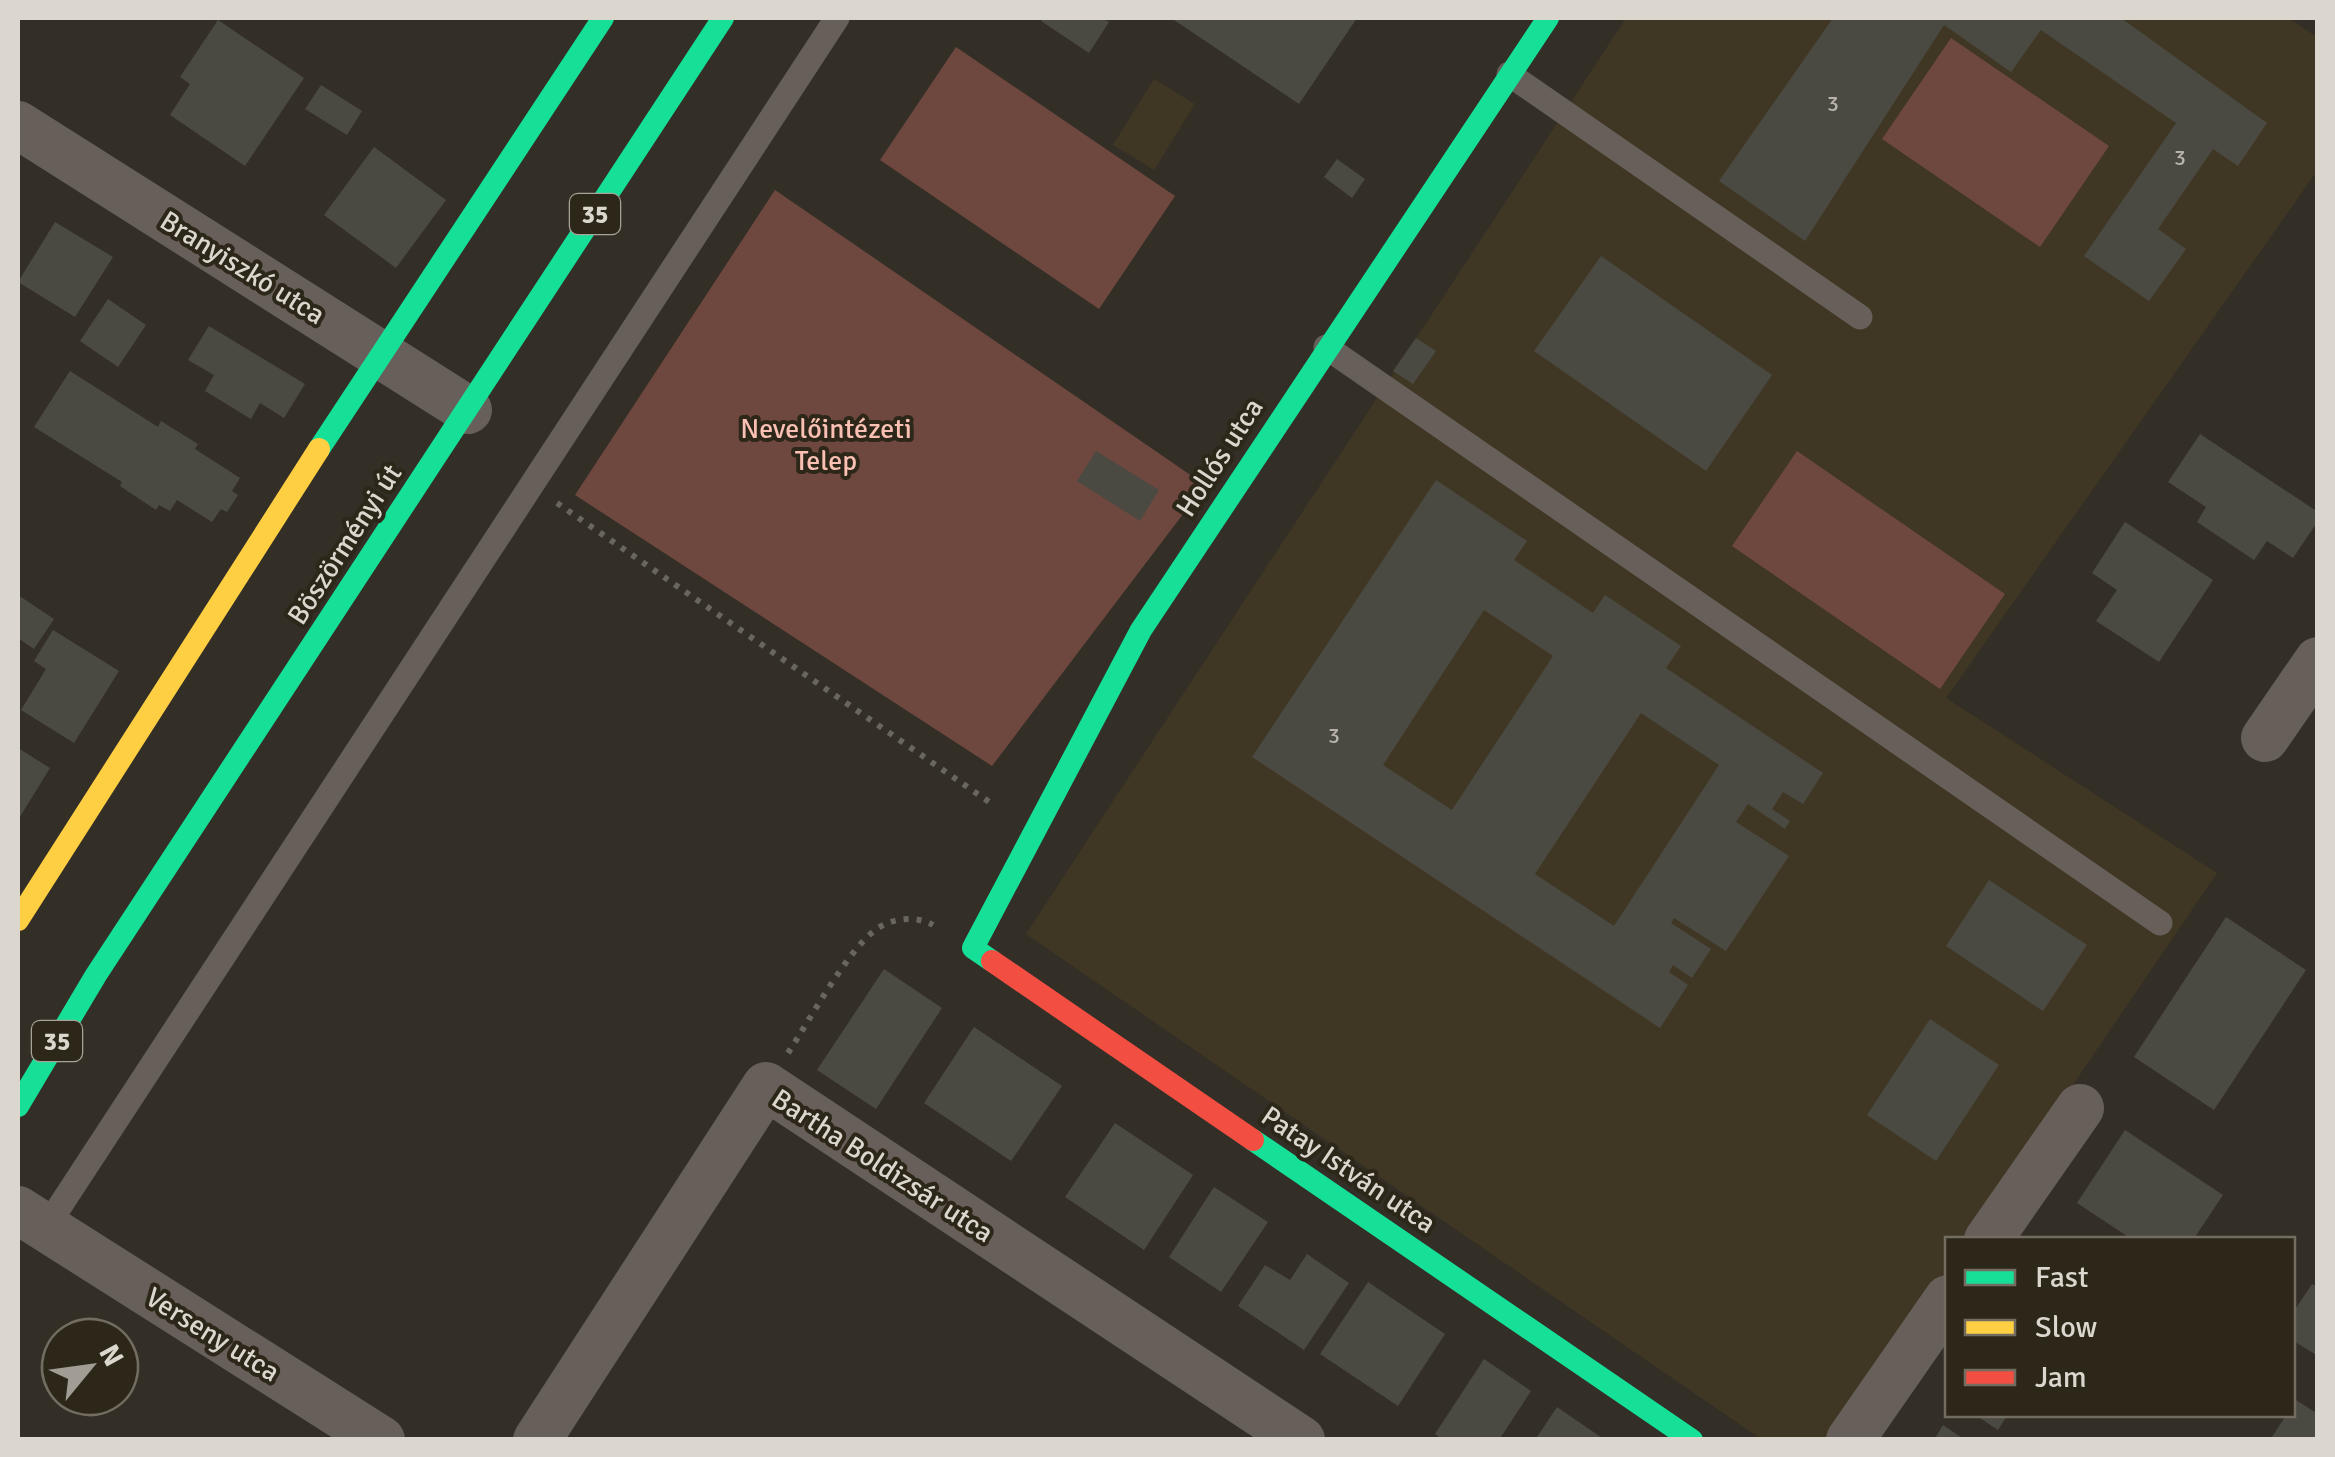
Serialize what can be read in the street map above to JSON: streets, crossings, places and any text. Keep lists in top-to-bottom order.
{
  "streets": {
    "street": [
      "35",
      "Branyiszkó utca",
      "Hollós utca",
      "Böszörményi út",
      "Bartha Boldizsár utca",
      "Patay István utca",
      "Verseny utca"
    ]
  },
  "crossings": [
    ["Branyiszkó utca", "Böszörményi út"],
    ["Hollós utca", "Patay István utca"]
  ],
  "parks": ["Nevelőintézeti Telep"],
  "house_numbers": ["3", "3", "3"],
  "legend": ["Fast", "Slow", "Jam"],
  "north": "top right"
}
